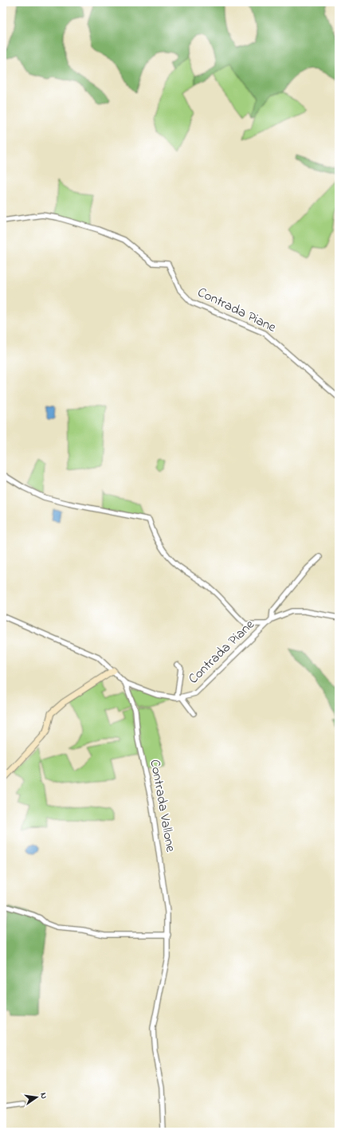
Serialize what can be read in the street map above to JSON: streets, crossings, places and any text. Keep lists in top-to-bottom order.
{
  "streets": {
    "street": ["Contrada Piane", "Contrada Vallone"]
  },
  "crossings": [
    ["Contrada Piane", "Contrada Vallone"]
  ],
  "north": "right"
}
